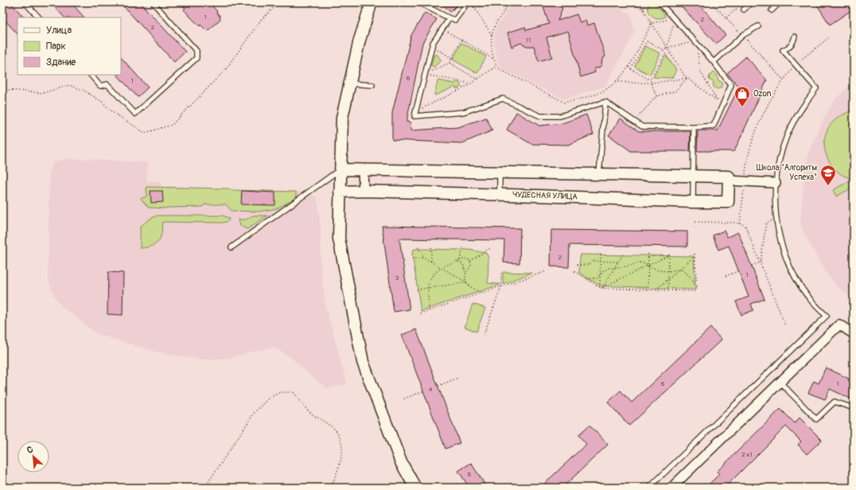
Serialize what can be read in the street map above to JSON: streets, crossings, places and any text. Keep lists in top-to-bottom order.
{
  "streets": {
    "street": ["ЧУДЕСНАЯ УЛИЦА"]
  },
  "places": {
    "shop": ["Ozon"],
    "school or university": ["Школа \"Алгоритм Успеха\""]
  },
  "house_numbers": [
    "1",
    "2",
    "2",
    "11",
    "6",
    "1",
    "2",
    "1",
    "3",
    "6",
    "1",
    "4",
    "2 к1",
    "5"
  ],
  "legend": ["Улица", "Парк", "Здание"],
  "north": "top left"
}
